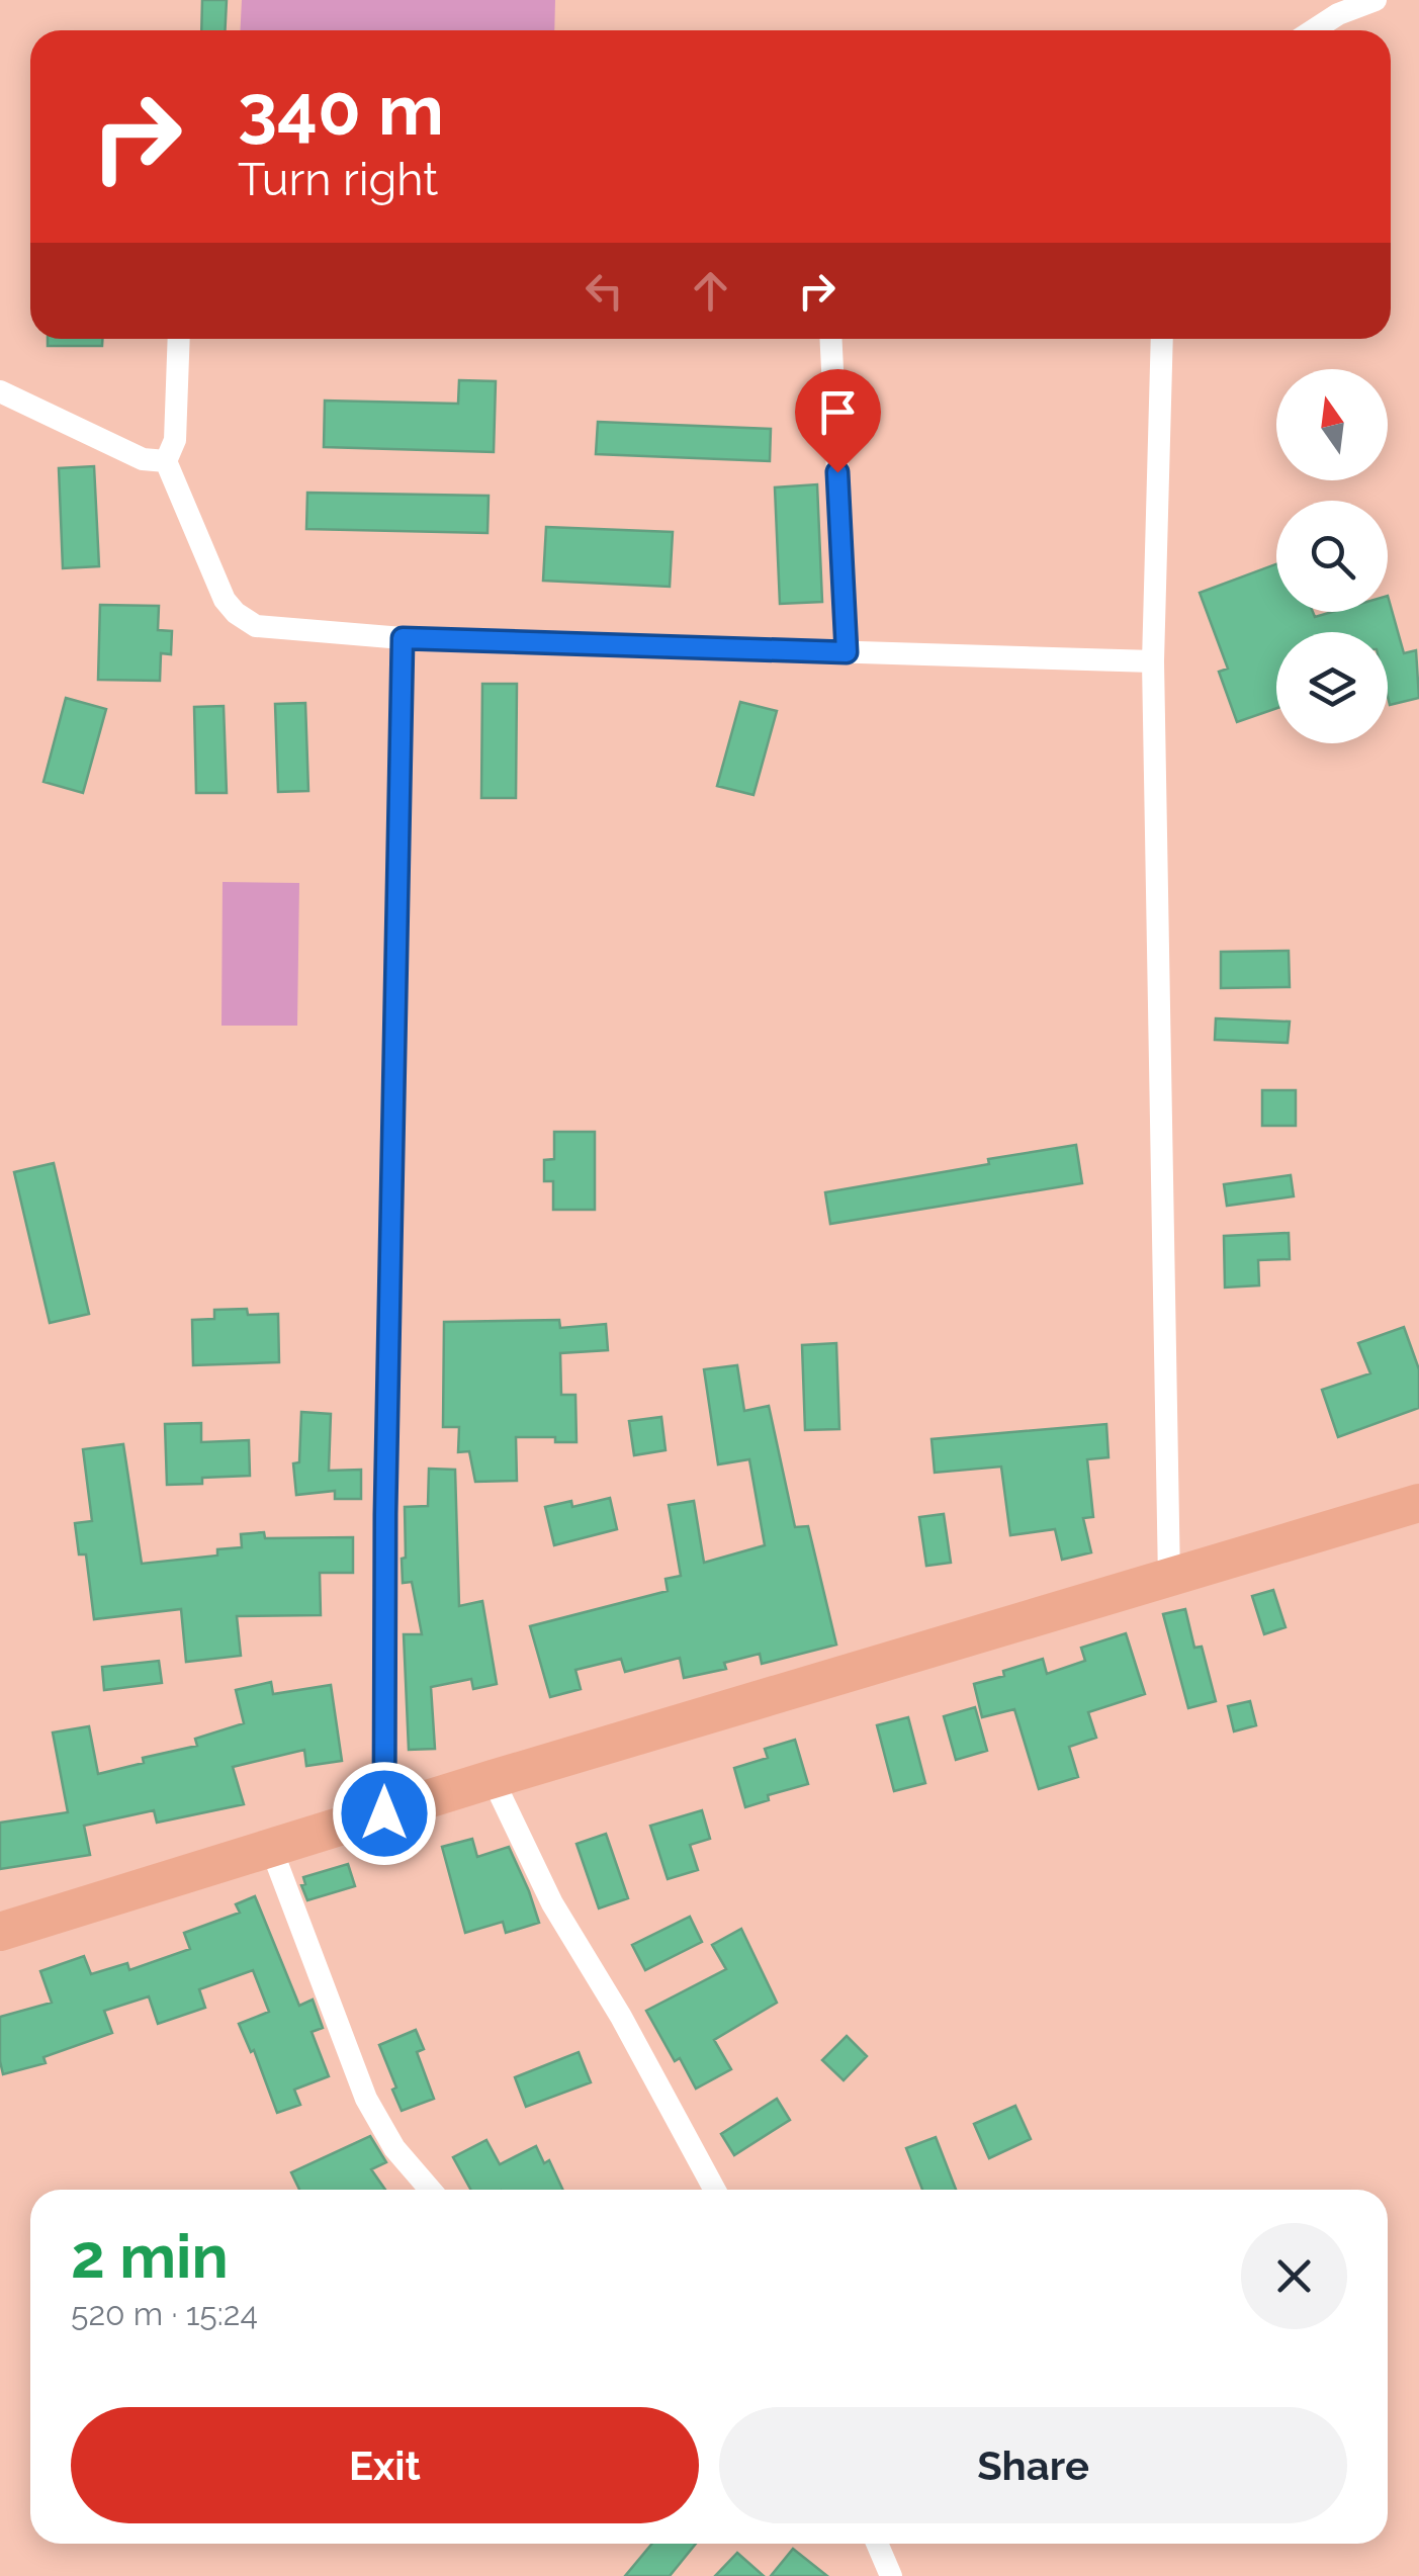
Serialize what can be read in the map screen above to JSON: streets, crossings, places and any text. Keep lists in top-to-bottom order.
{
  "north": "top",
  "page": {
    "turn": ["340 m", "Turn right"],
    "heading": ["2 min", "520 m · 15:24"],
    "buttons": ["Exit", "Share"]
  }
}
